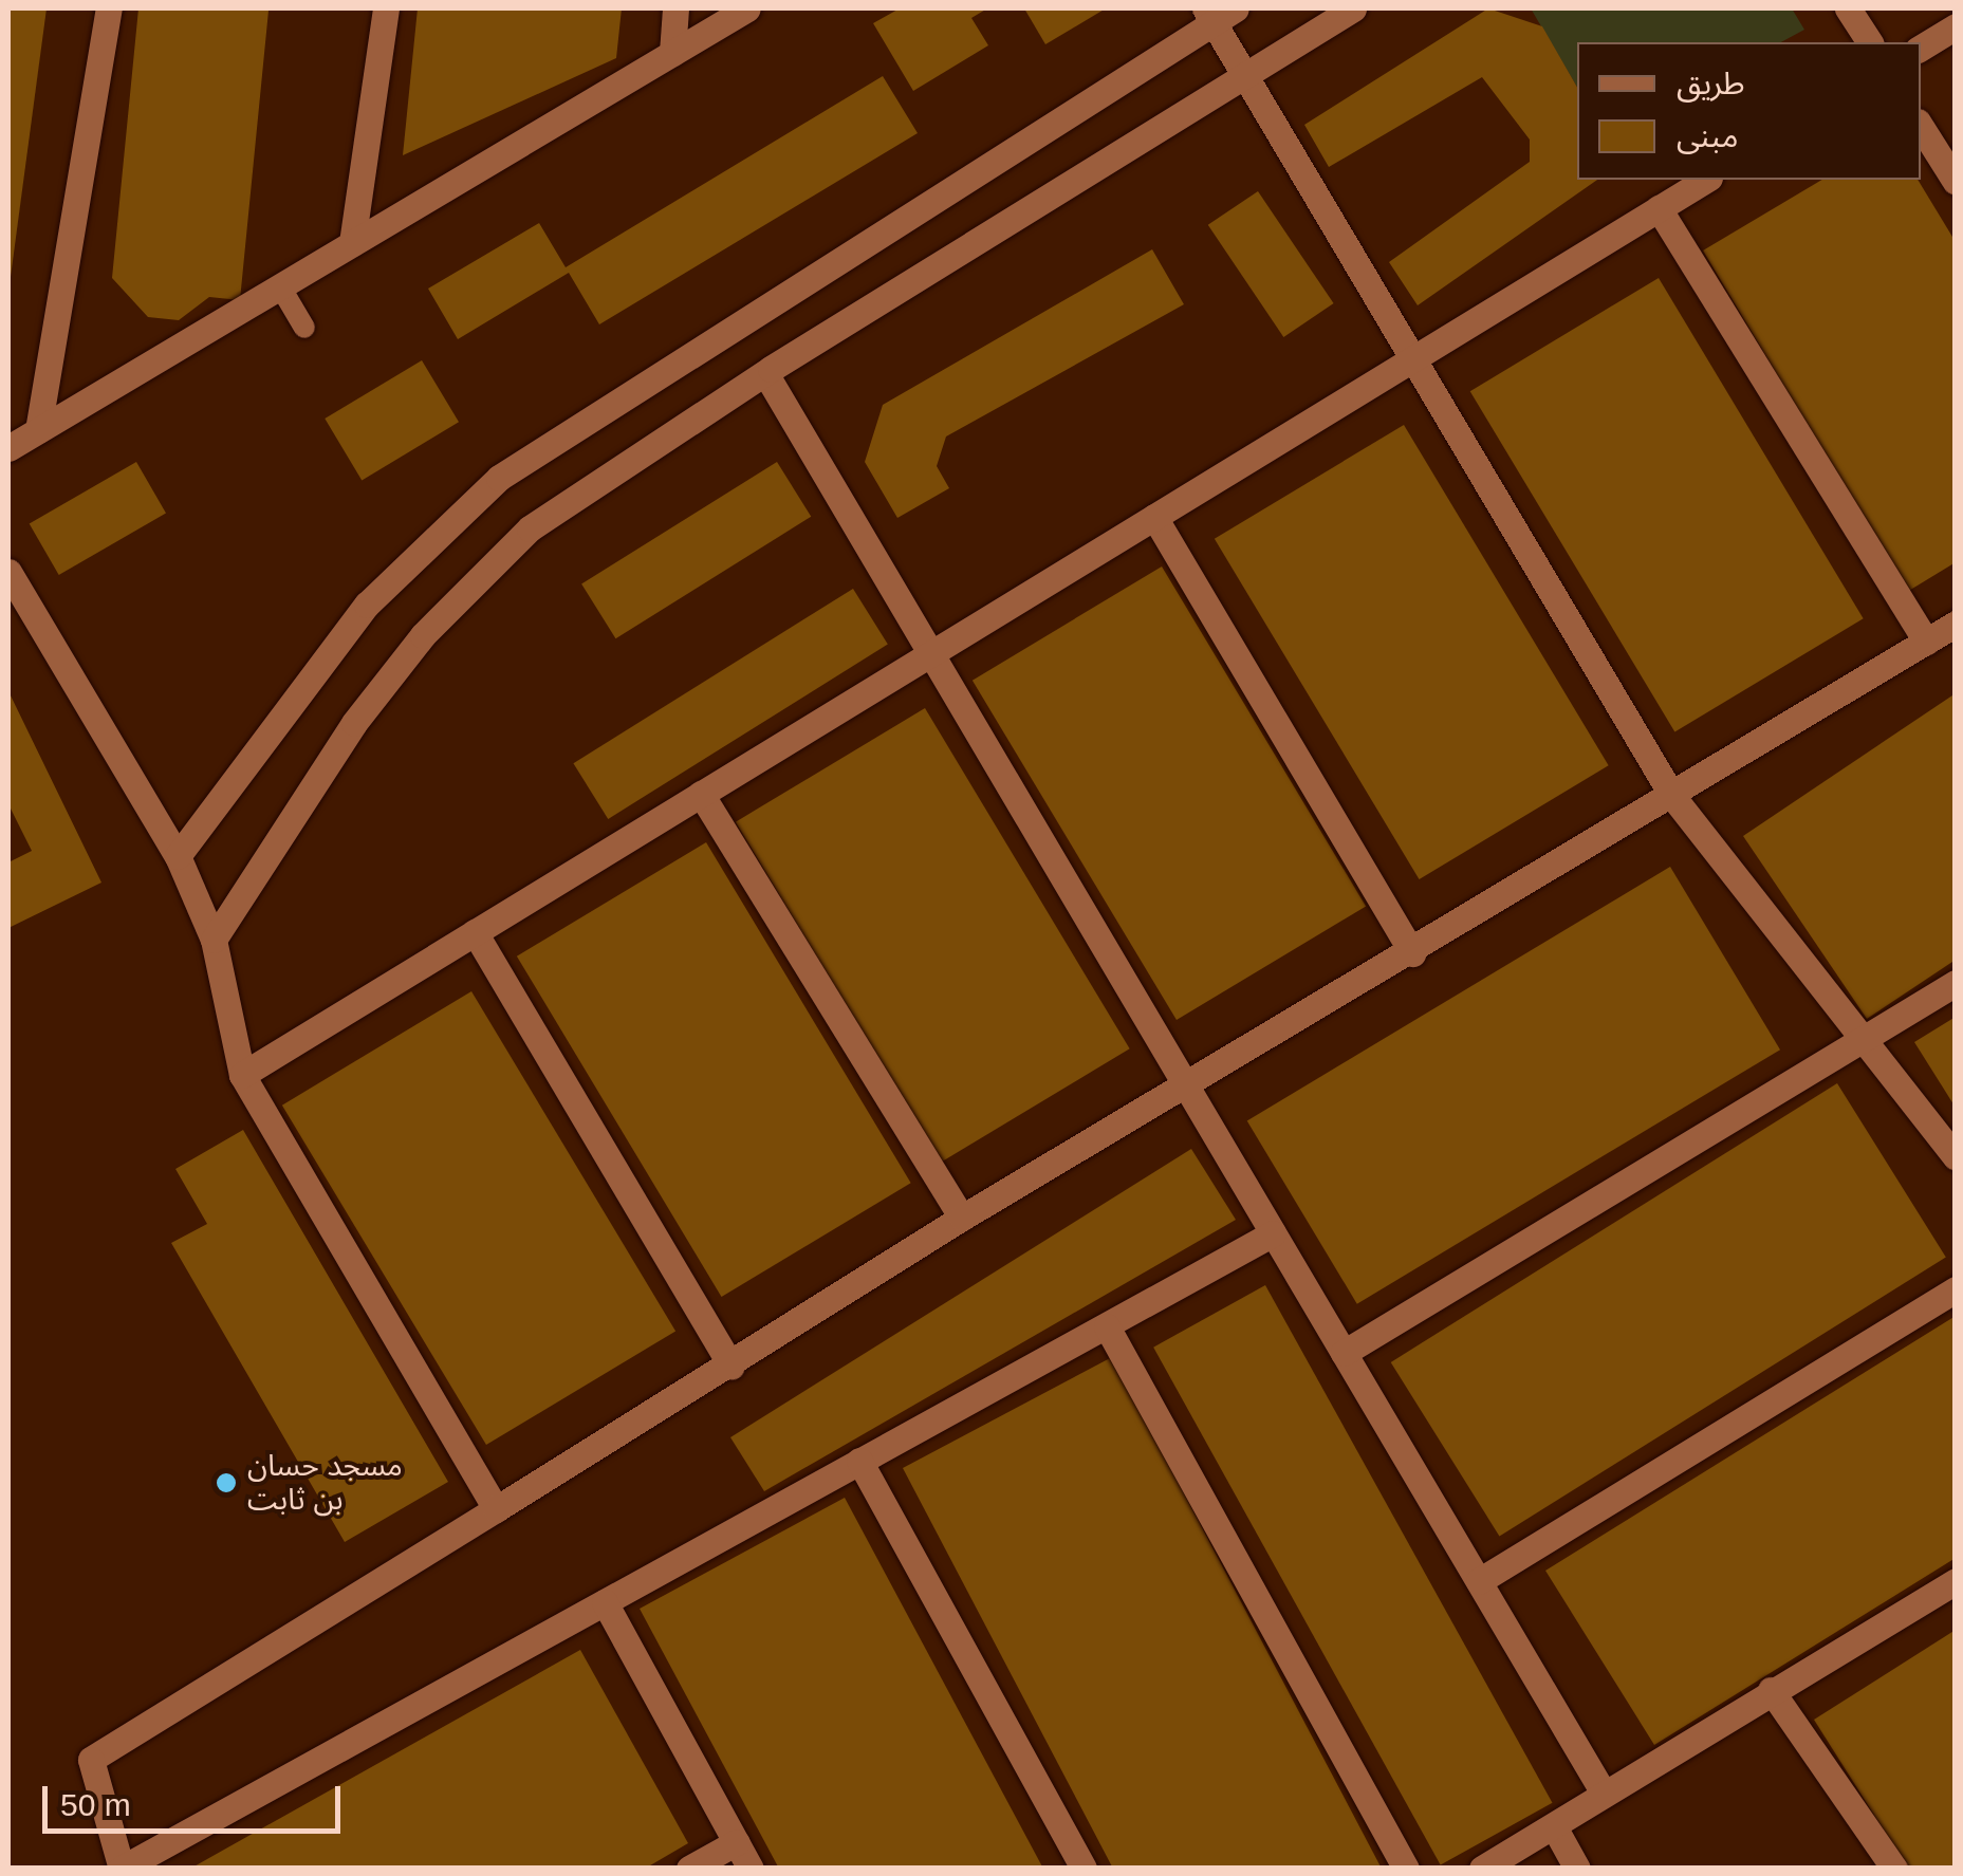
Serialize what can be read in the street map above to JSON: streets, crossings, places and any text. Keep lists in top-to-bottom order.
{
  "places": ["مسجد حسان بن ثابت"],
  "legend": ["طريق", "مبنى"],
  "scale_bar": "50 m"
}
